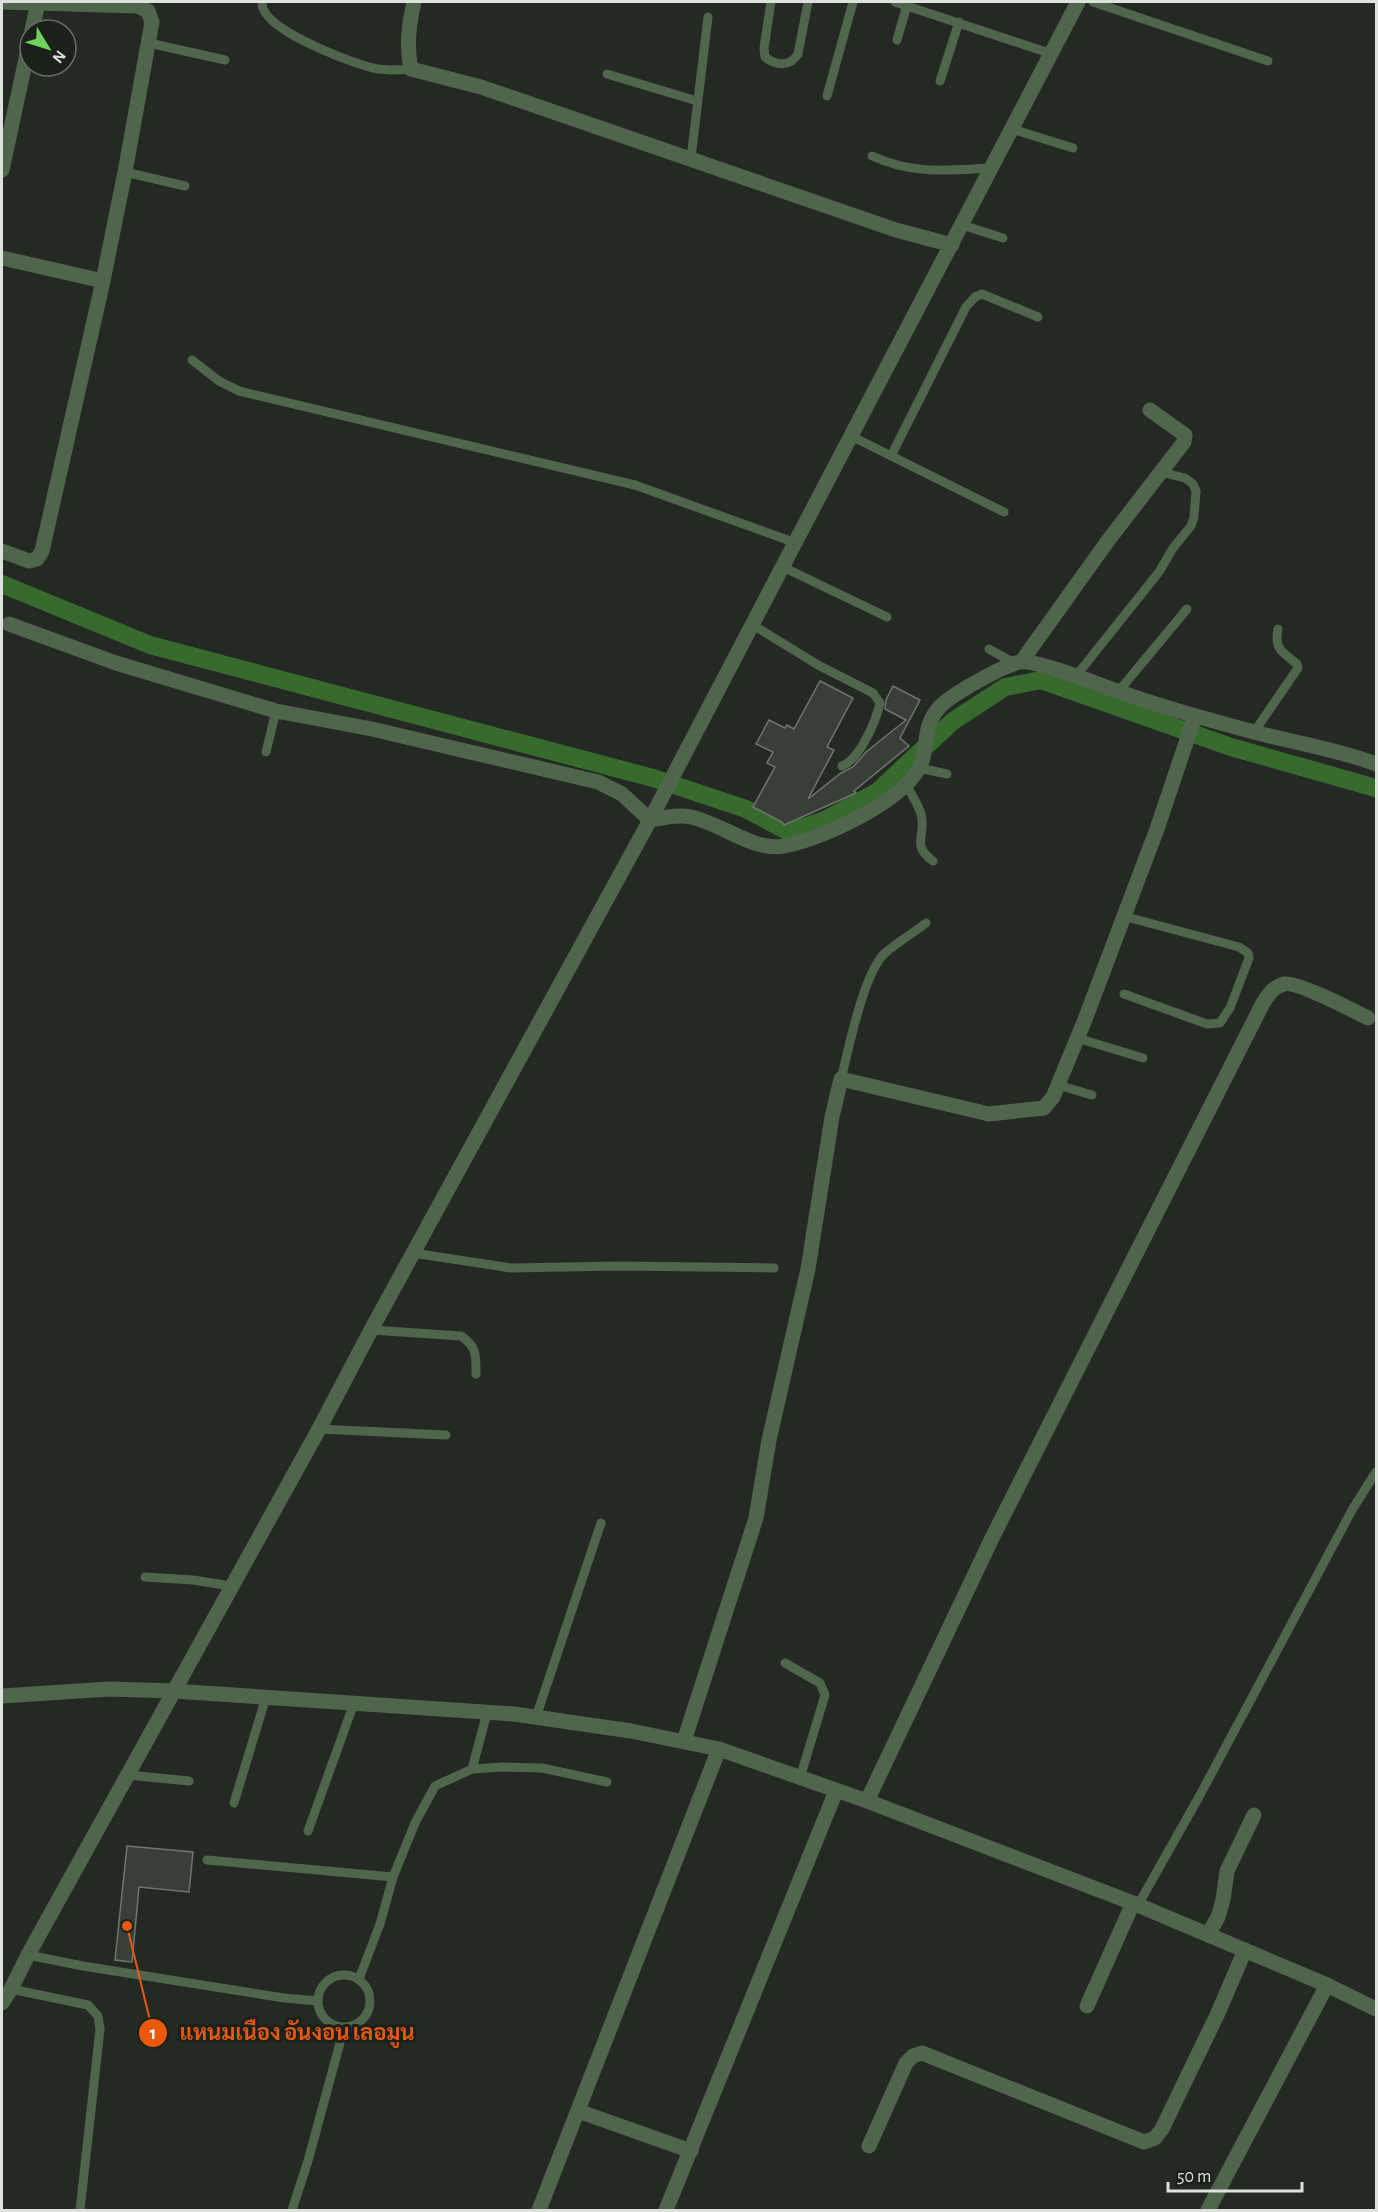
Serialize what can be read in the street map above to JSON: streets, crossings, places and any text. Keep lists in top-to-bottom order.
{
  "places": ["แหนมเนือง อันงอน เลอมูน"],
  "scale_bar": "50 m",
  "north": "bottom right"
}
